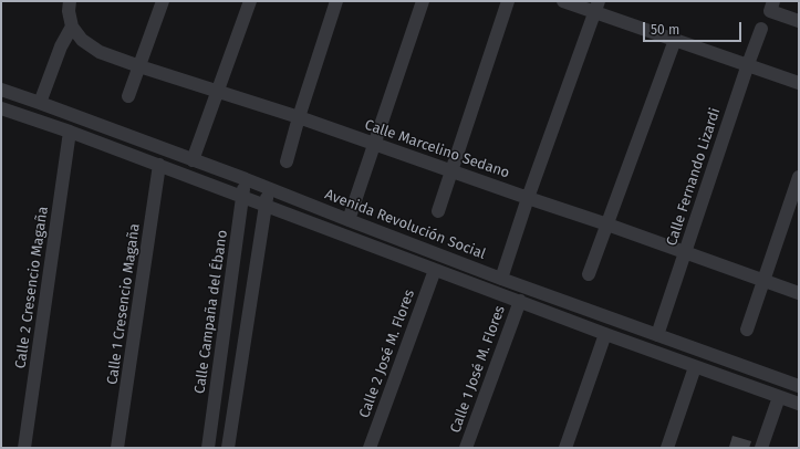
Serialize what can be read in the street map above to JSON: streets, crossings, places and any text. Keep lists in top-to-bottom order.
{
  "streets": {
    "street": [
      "Calle Marcelino Sedano",
      "Calle Fernando Lizardi",
      "Avenida Revolución Social",
      "Calle 2 Cresencio Magaña",
      "Calle 1 Cresencio Magaña",
      "Calle Campaña del Ébano",
      "Calle 2 José M. Flores",
      "Calle 1 José M. Flores"
    ]
  },
  "crossings": [
    ["Calle Marcelino Sedano", "Calle Fernando Lizardi"],
    ["Calle Fernando Lizardi", "Avenida Revolución Social"],
    ["Avenida Revolución Social", "Calle Campaña del Ébano"]
  ],
  "scale_bar": "50 m"
}
